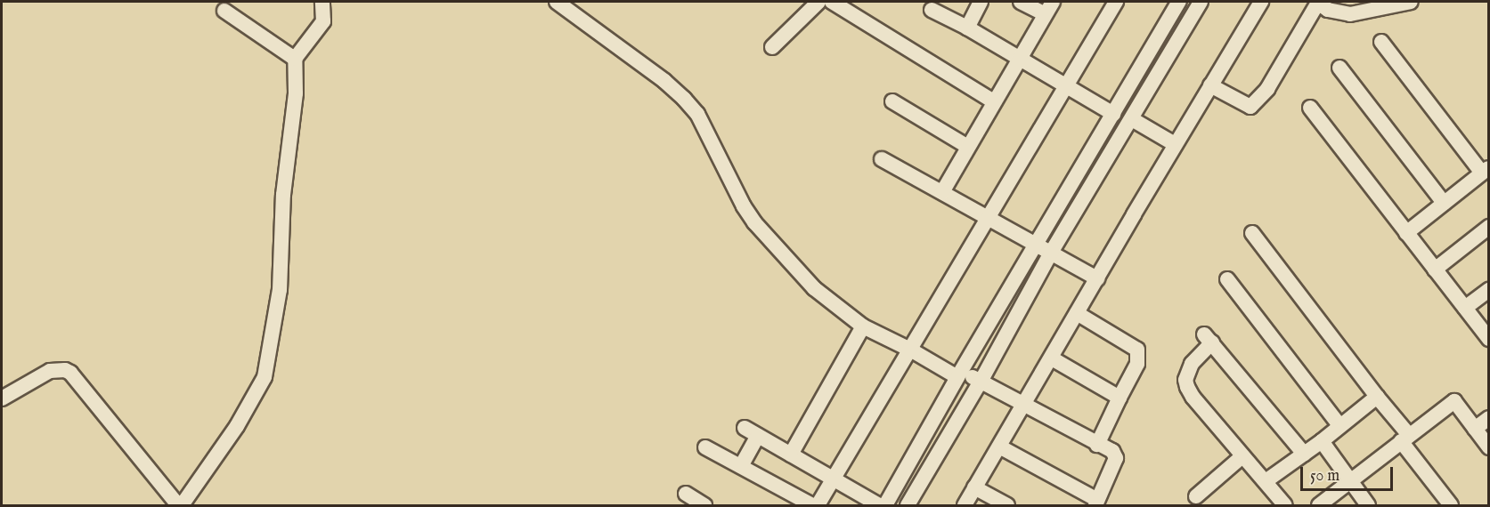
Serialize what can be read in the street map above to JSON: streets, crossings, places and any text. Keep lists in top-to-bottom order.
{
  "scale_bar": "50 m"
}
